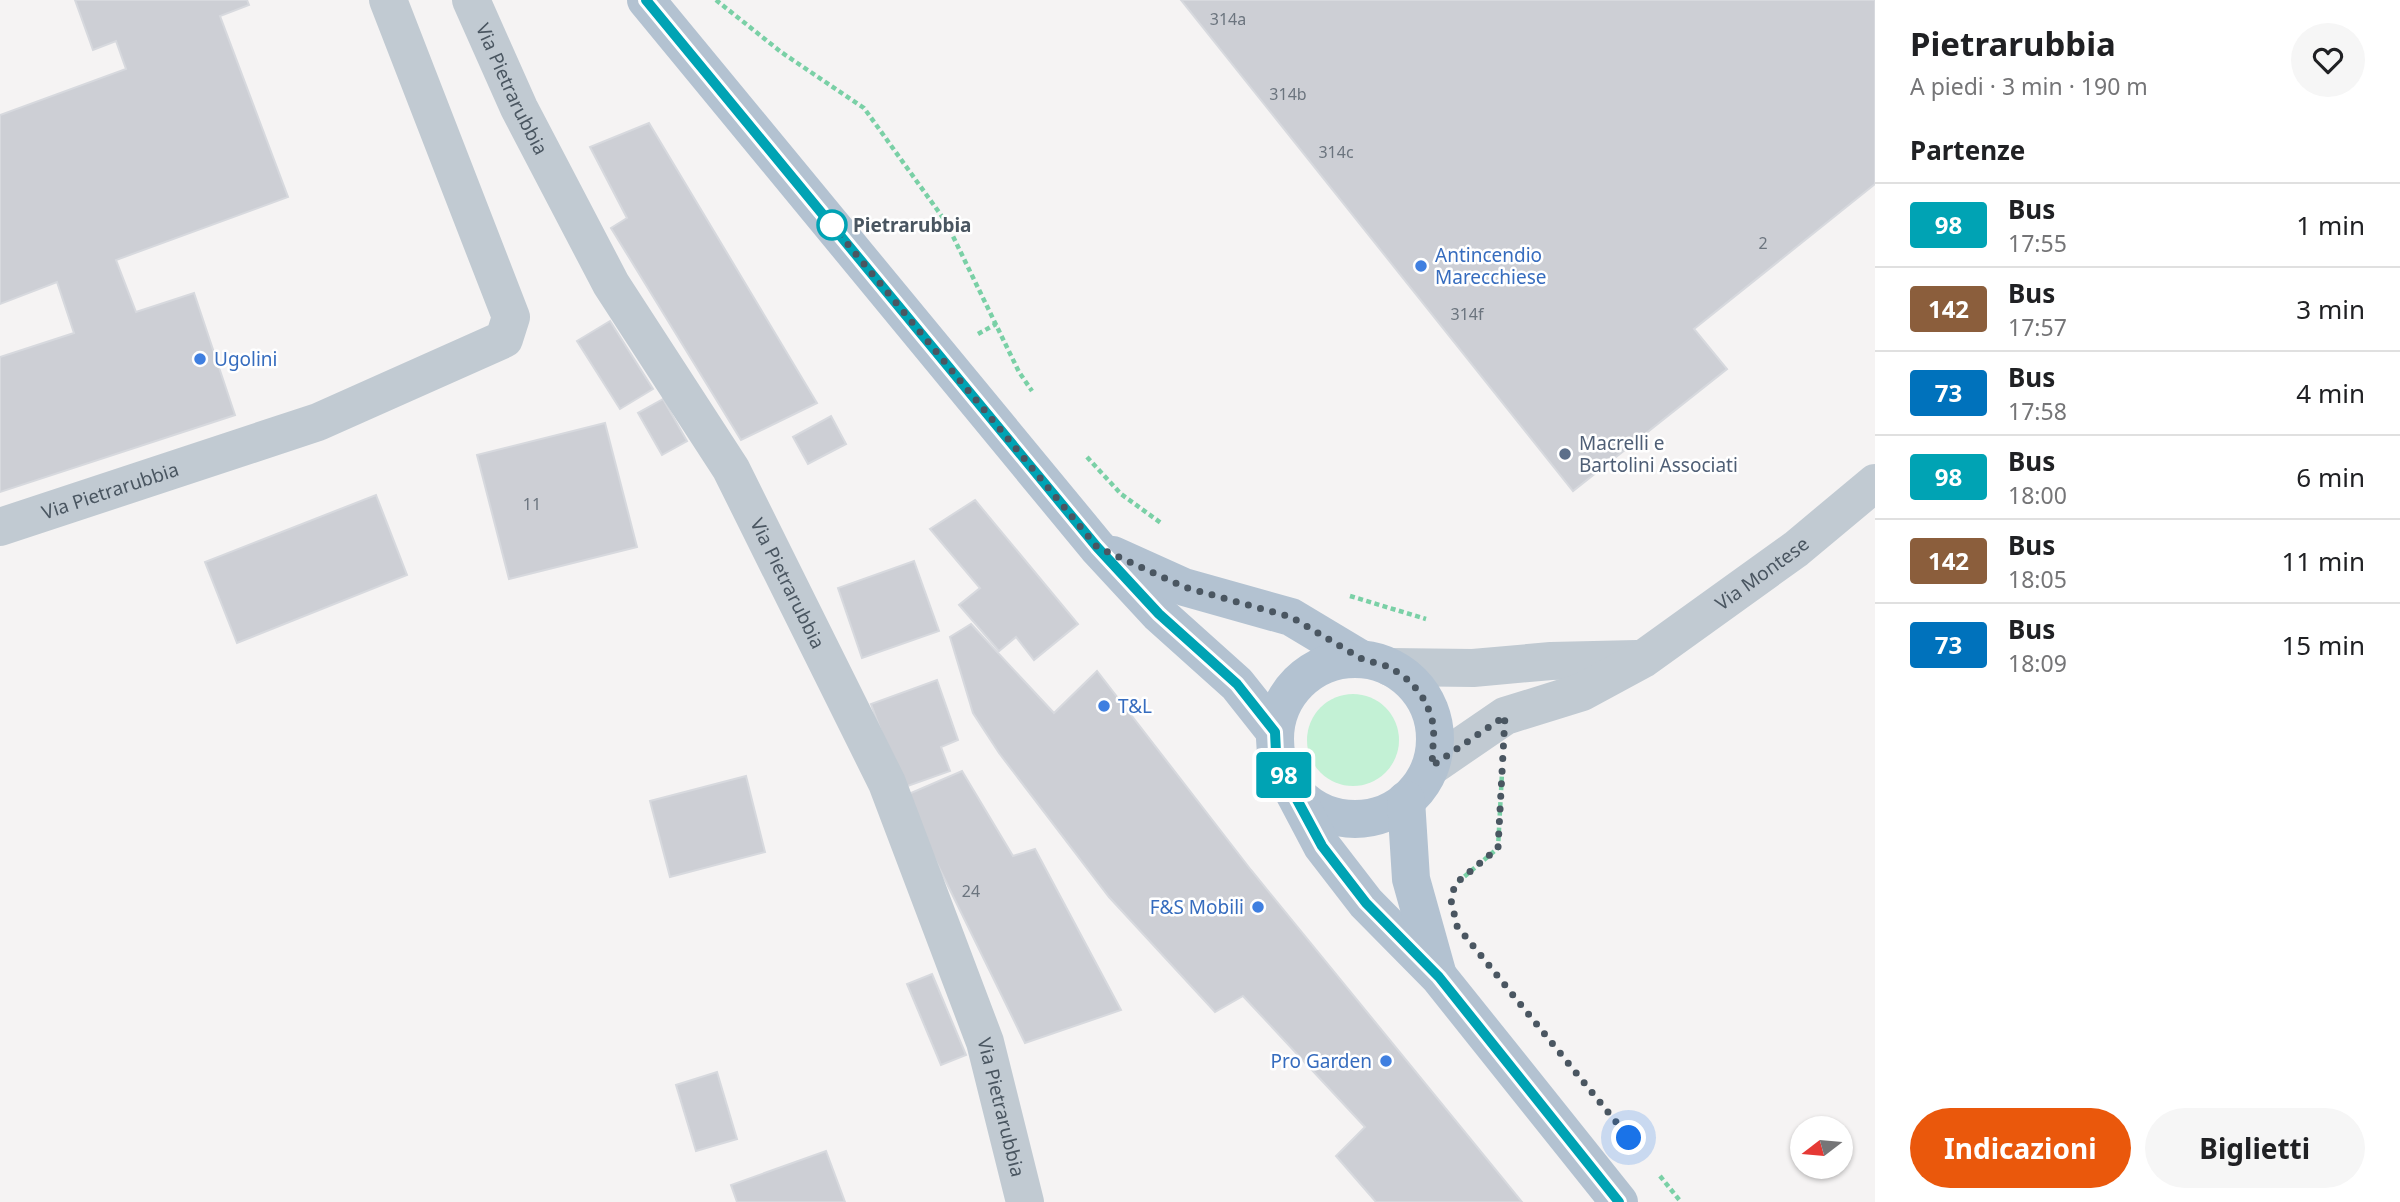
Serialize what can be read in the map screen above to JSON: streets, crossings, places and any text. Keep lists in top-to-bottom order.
{
  "streets": {
    "street": ["Via Pietrarubbia", "Via Montese"]
  },
  "places": [
    "Pietrarubbia",
    "Antincendio Marecchiese",
    "Ugolini",
    "Macrelli e Bartolini Associati",
    "T&L",
    "F&S Mobili",
    "Pro Garden"
  ],
  "lines": ["bus line 98"],
  "house_numbers": [
    "314a",
    "314b",
    "314c",
    "2",
    "314f",
    "11",
    "24"
  ],
  "north": "left",
  "page": {
    "on_map": "98",
    "heading": [
      ["Pietrarubbia", "A piedi · 3 min · 190 m"],
      "Partenze"
    ],
    "list": [
      {
        "mark": "98",
        "name": "Bus",
        "note": "17:55",
        "value": "1 min"
      },
      {
        "mark": "142",
        "name": "Bus",
        "note": "17:57",
        "value": "3 min"
      },
      {
        "mark": "73",
        "name": "Bus",
        "note": "17:58",
        "value": "4 min"
      },
      {
        "mark": "98",
        "name": "Bus",
        "note": "18:00",
        "value": "6 min"
      },
      {
        "mark": "142",
        "name": "Bus",
        "note": "18:05",
        "value": "11 min"
      },
      {
        "mark": "73",
        "name": "Bus",
        "note": "18:09",
        "value": "15 min"
      }
    ],
    "buttons": ["Indicazioni", "Biglietti"]
  }
}
